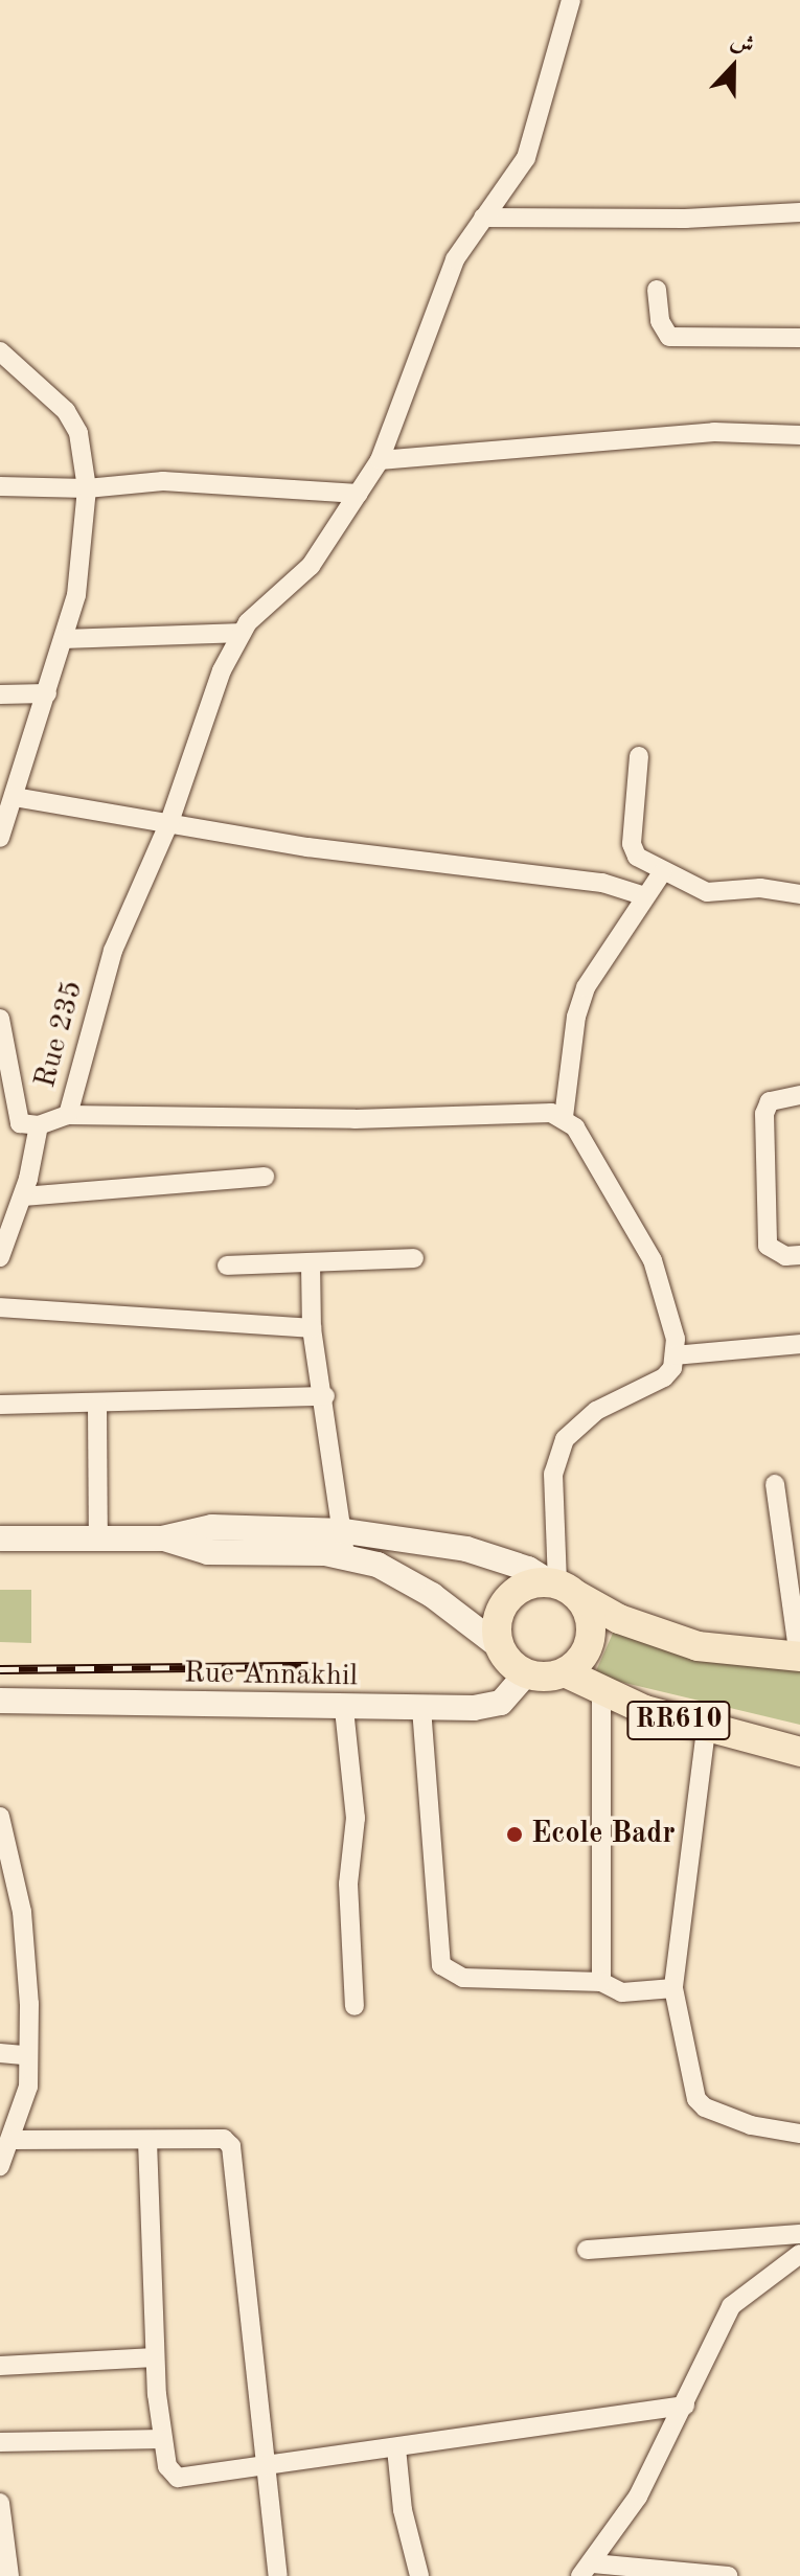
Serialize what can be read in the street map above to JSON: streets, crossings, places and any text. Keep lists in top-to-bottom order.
{
  "streets": {
    "main road": ["Rue Annakhil", "RR610"],
    "street": ["Rue 235"]
  },
  "crossings": [
    ["Rue Annakhil", "RR610"]
  ],
  "places": ["Ecole Badr"],
  "north": "top"
}
